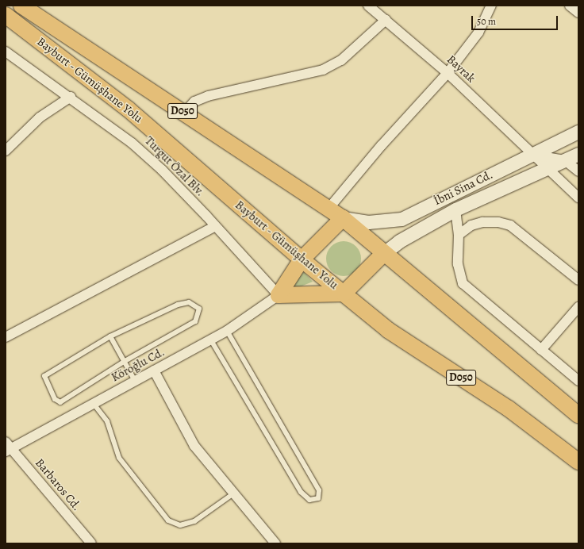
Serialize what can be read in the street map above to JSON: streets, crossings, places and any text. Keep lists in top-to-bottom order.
{
  "streets": {
    "highway": ["Bayburt - Gümüşhane Yolu", "D050"],
    "main road": ["İbni Sina Cd."],
    "street": [
      "Bayrak",
      "Turgut Özal Blv.",
      "Köroğlu Cd.",
      "Barbaros Cd."
    ]
  },
  "crossings": [
    ["Bayrak", "İbni Sina Cd."],
    ["Bayburt - Gümüşhane Yolu", "İbni Sina Cd."],
    ["Turgut Özal Blv.", "Köroğlu Cd."],
    ["Köroğlu Cd.", "Barbaros Cd."]
  ],
  "scale_bar": "50 m"
}
